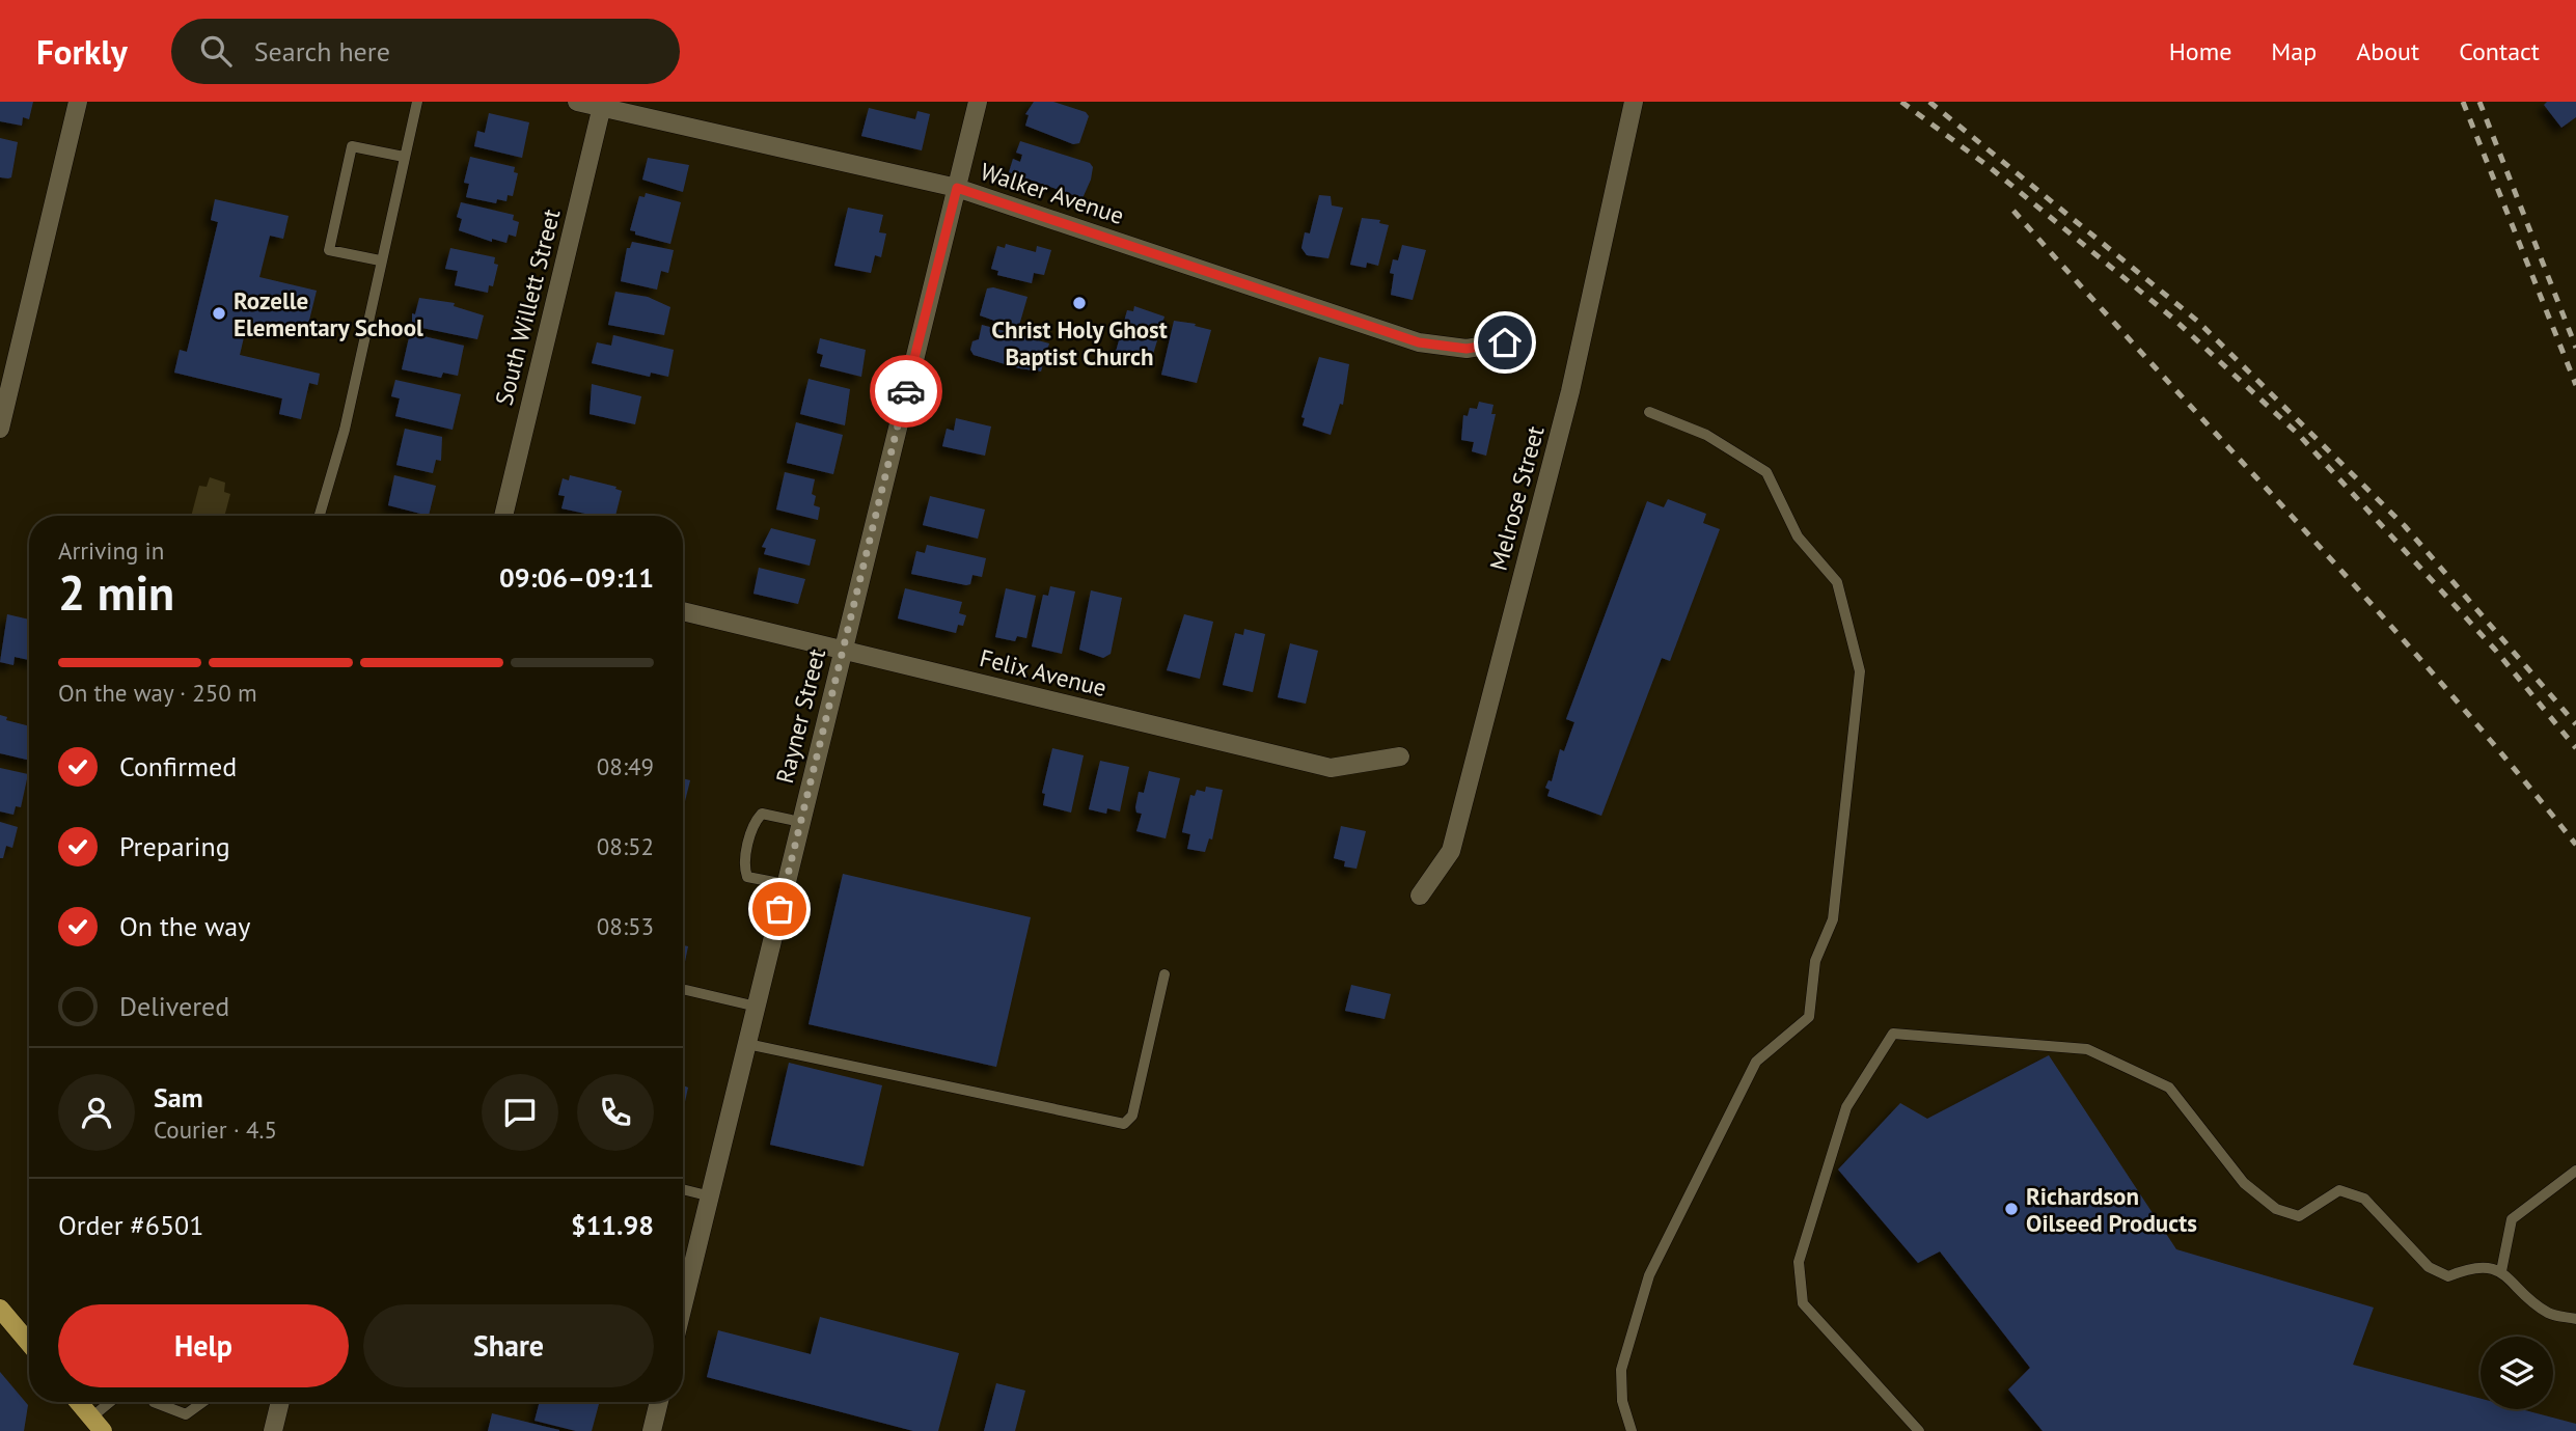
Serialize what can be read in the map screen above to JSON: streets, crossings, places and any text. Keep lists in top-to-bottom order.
{
  "streets": {
    "street": [
      "Walker Avenue",
      "South Willett Street",
      "Melrose Street",
      "Felix Avenue",
      "Rayner Street"
    ]
  },
  "crossings": [
    ["Walker Avenue", "South Willett Street"],
    ["Walker Avenue", "Rayner Street"],
    ["Felix Avenue", "Rayner Street"]
  ],
  "places": ["Christ Holy Ghost Baptist Church", "Rozelle Elementary School", "Richardson Oilseed Products"],
  "page": {
    "header": "Forkly",
    "search": "Search here",
    "nav": [
      "Home",
      "Map",
      "About",
      "Contact"
    ],
    "heading": ["2 min", "Arriving in", "09:06–09:11"],
    "panel": [
      "Sam",
      "Courier · 4.5",
      "Order #6501",
      "$11.98"
    ],
    "bar": "On the way · 250 m",
    "list": [
      ["Confirmed", "08:49"],
      ["Preparing", "08:52"],
      ["On the way", "08:53"],
      "Delivered"
    ],
    "buttons": ["Help", "Share"]
  }
}
